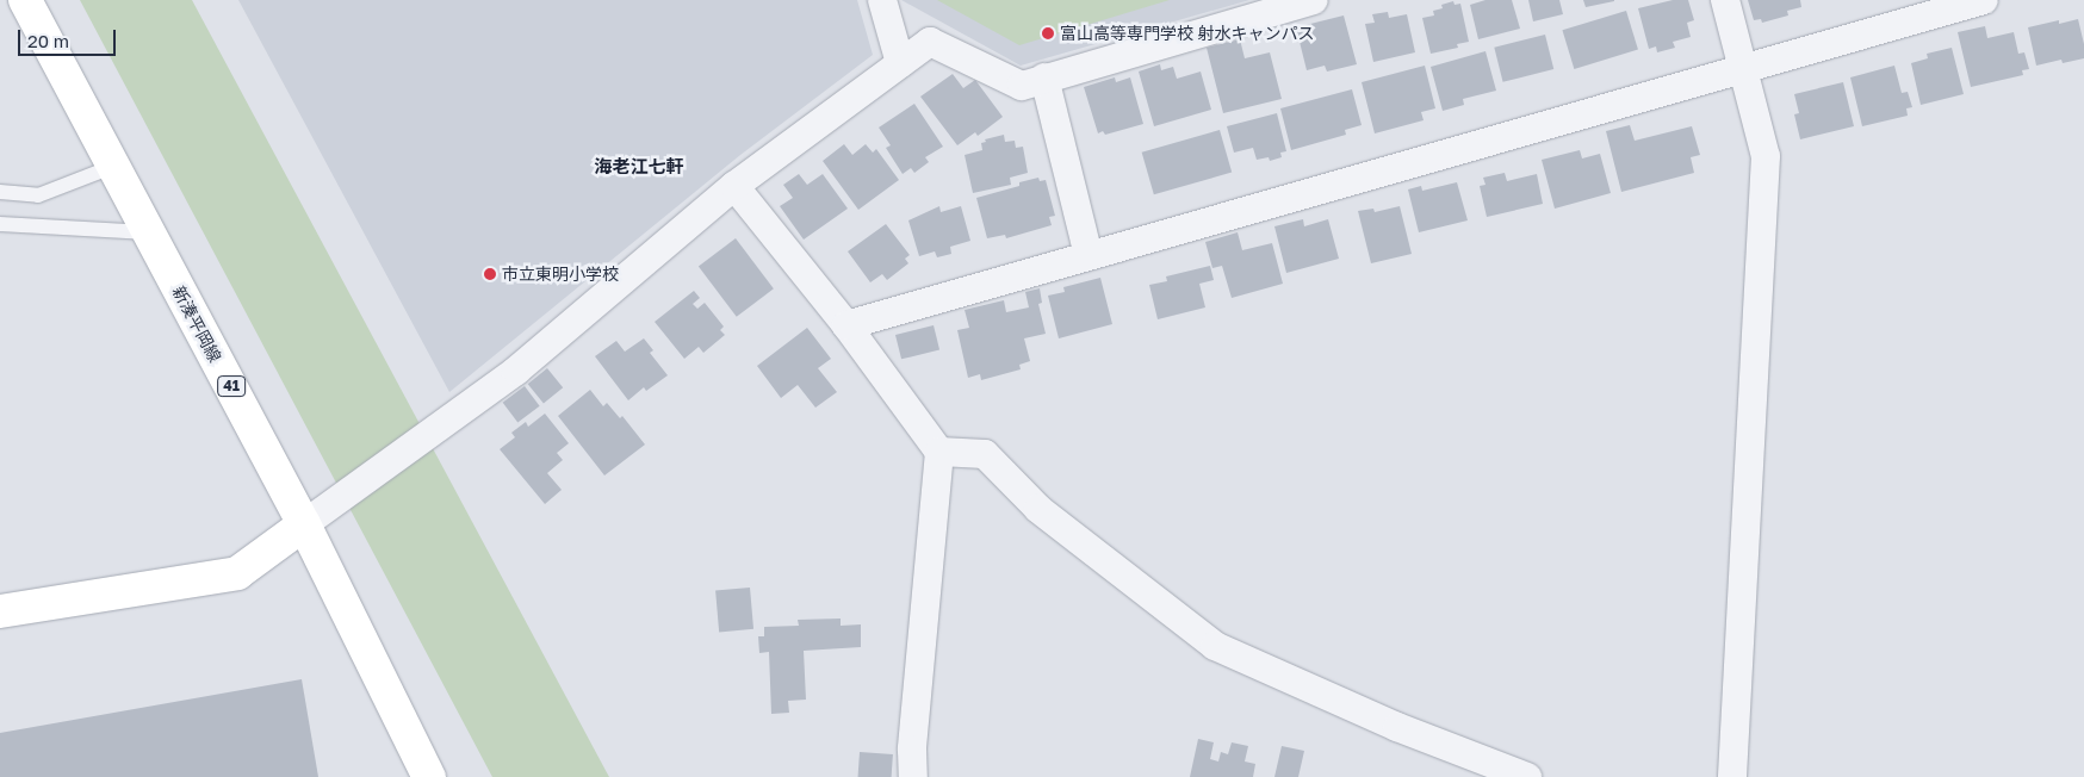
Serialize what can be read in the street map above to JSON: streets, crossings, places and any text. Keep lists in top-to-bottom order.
{
  "streets": {
    "main road": ["新湊平岡線", "41"]
  },
  "districts": ["海老江七軒"],
  "places": ["富山高等専門学校 射水キャンパス", "市立東明小学校"],
  "scale_bar": "20 m"
}
